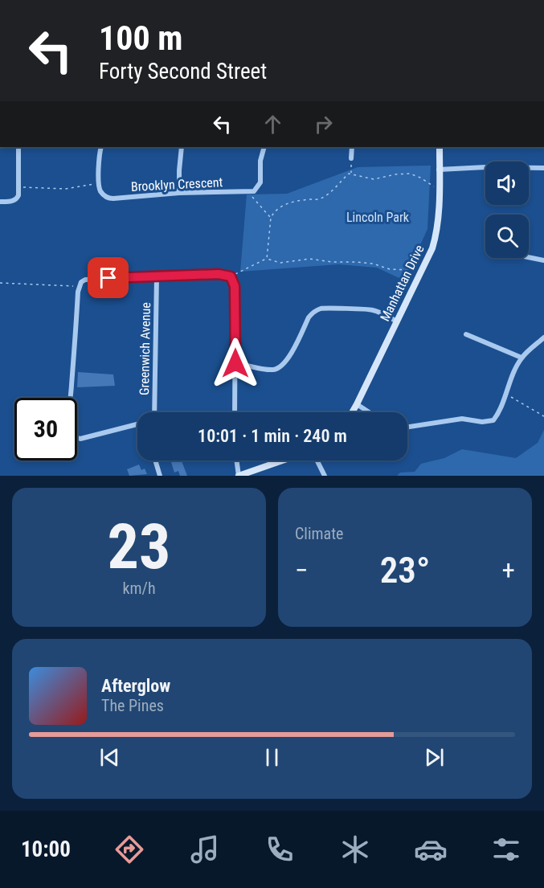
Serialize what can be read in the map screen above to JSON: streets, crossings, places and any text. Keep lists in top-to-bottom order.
{
  "streets": {
    "street": ["Brooklyn Crescent", "Manhattan Drive", "Greenwich Avenue"]
  },
  "parks": ["Lincoln Park"],
  "page": {
    "turn": ["100 m", "Forty Second Street"],
    "limit": "30",
    "trip": "10:01 · 1 min · 240 m",
    "tile": [
      ["23", "km/h"],
      "Climate"
    ],
    "heat": ["−", "23°", "+"],
    "song": ["Afterglow", "The Pines"],
    "tabs": "10:00"
  }
}
